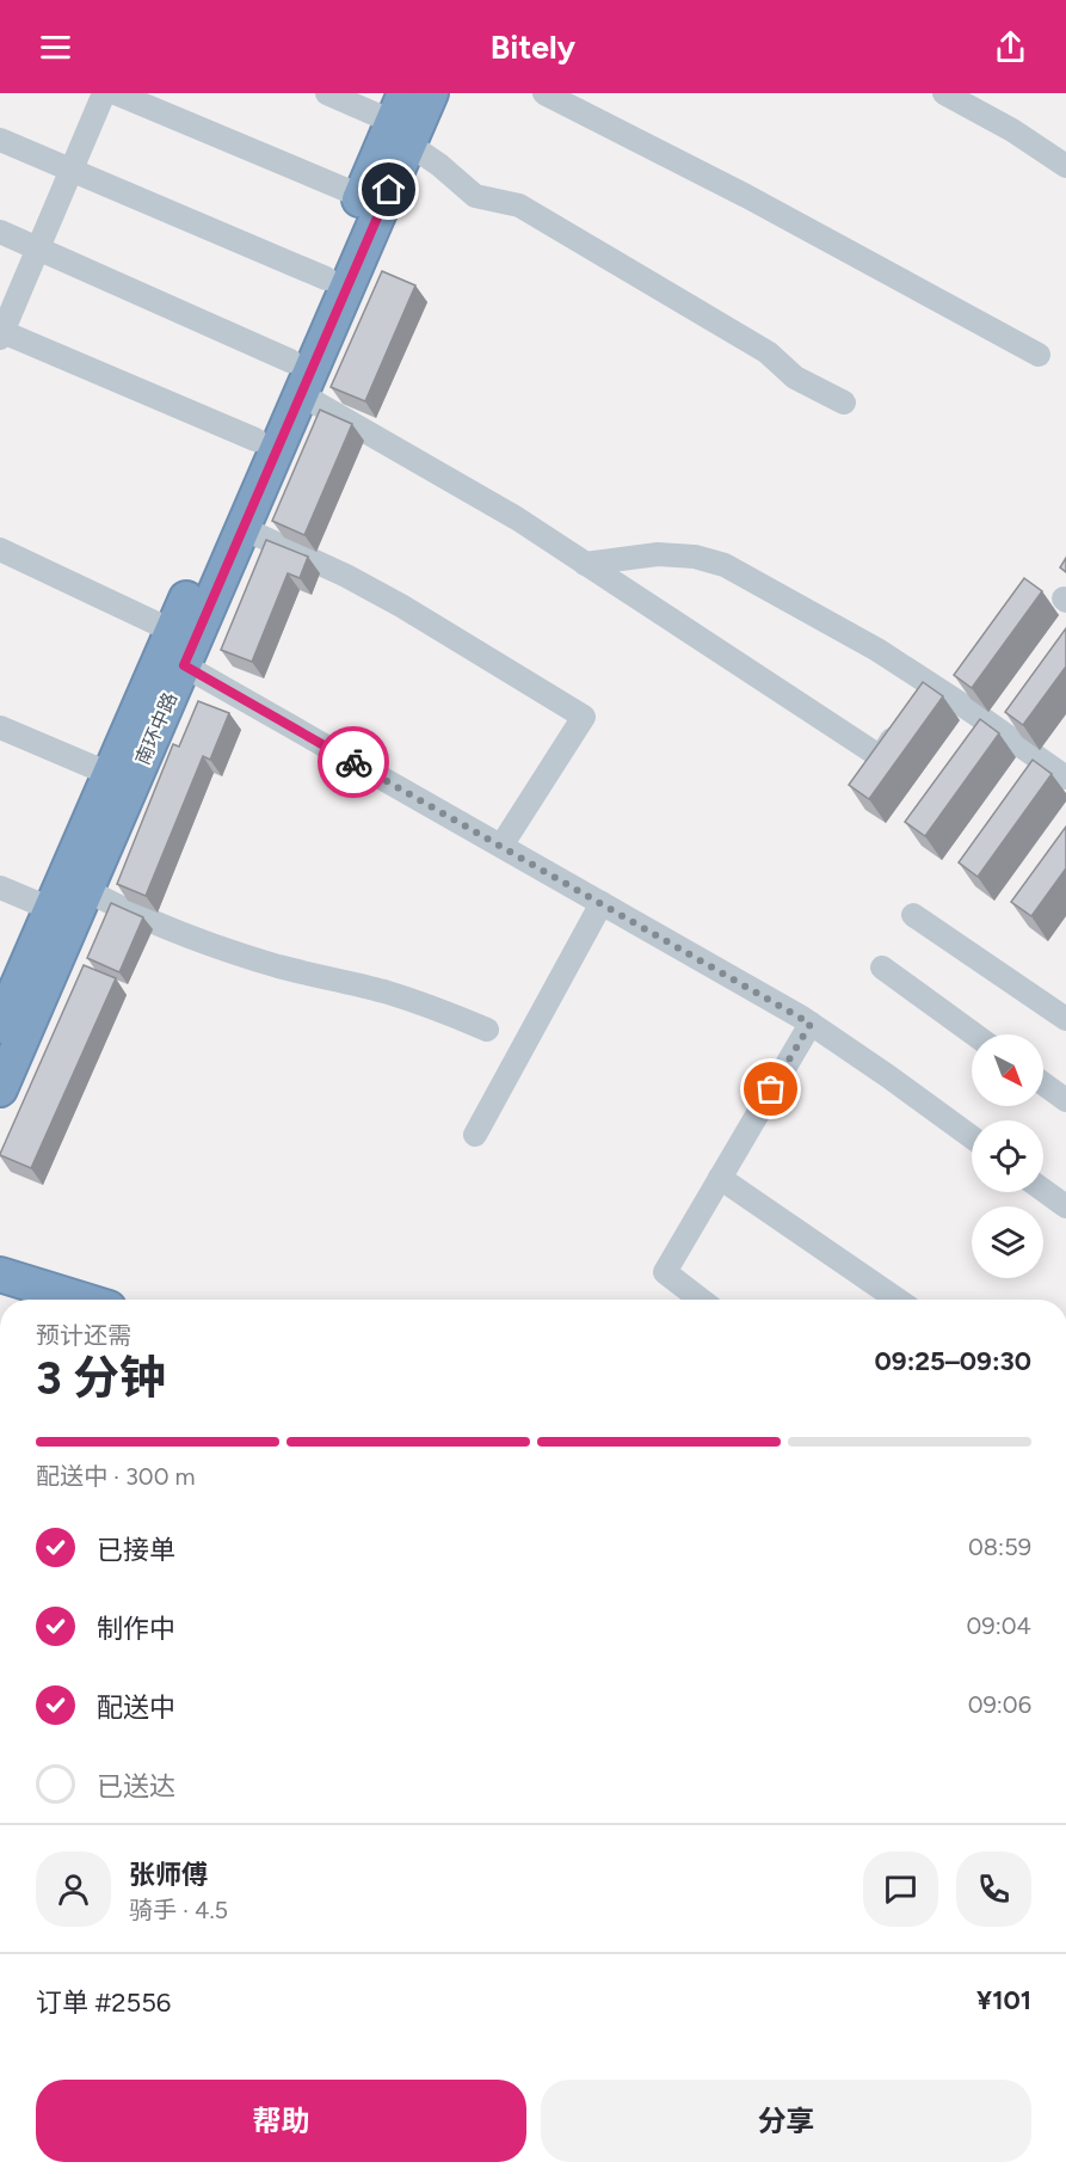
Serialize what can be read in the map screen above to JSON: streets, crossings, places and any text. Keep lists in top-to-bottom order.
{
  "streets": {
    "highway": ["南环中路"]
  },
  "north": "bottom right",
  "page": {
    "header": "Bitely",
    "heading": ["3 分钟", "预计还需", "09:25–09:30"],
    "panel": [
      "张师傅",
      "骑手 · 4.5",
      "订单 #2556",
      "¥101"
    ],
    "bar": "配送中 · 300 m",
    "list": [
      ["已接单", "08:59"],
      ["制作中", "09:04"],
      ["配送中", "09:06"],
      "已送达"
    ],
    "buttons": ["帮助", "分享"]
  }
}
